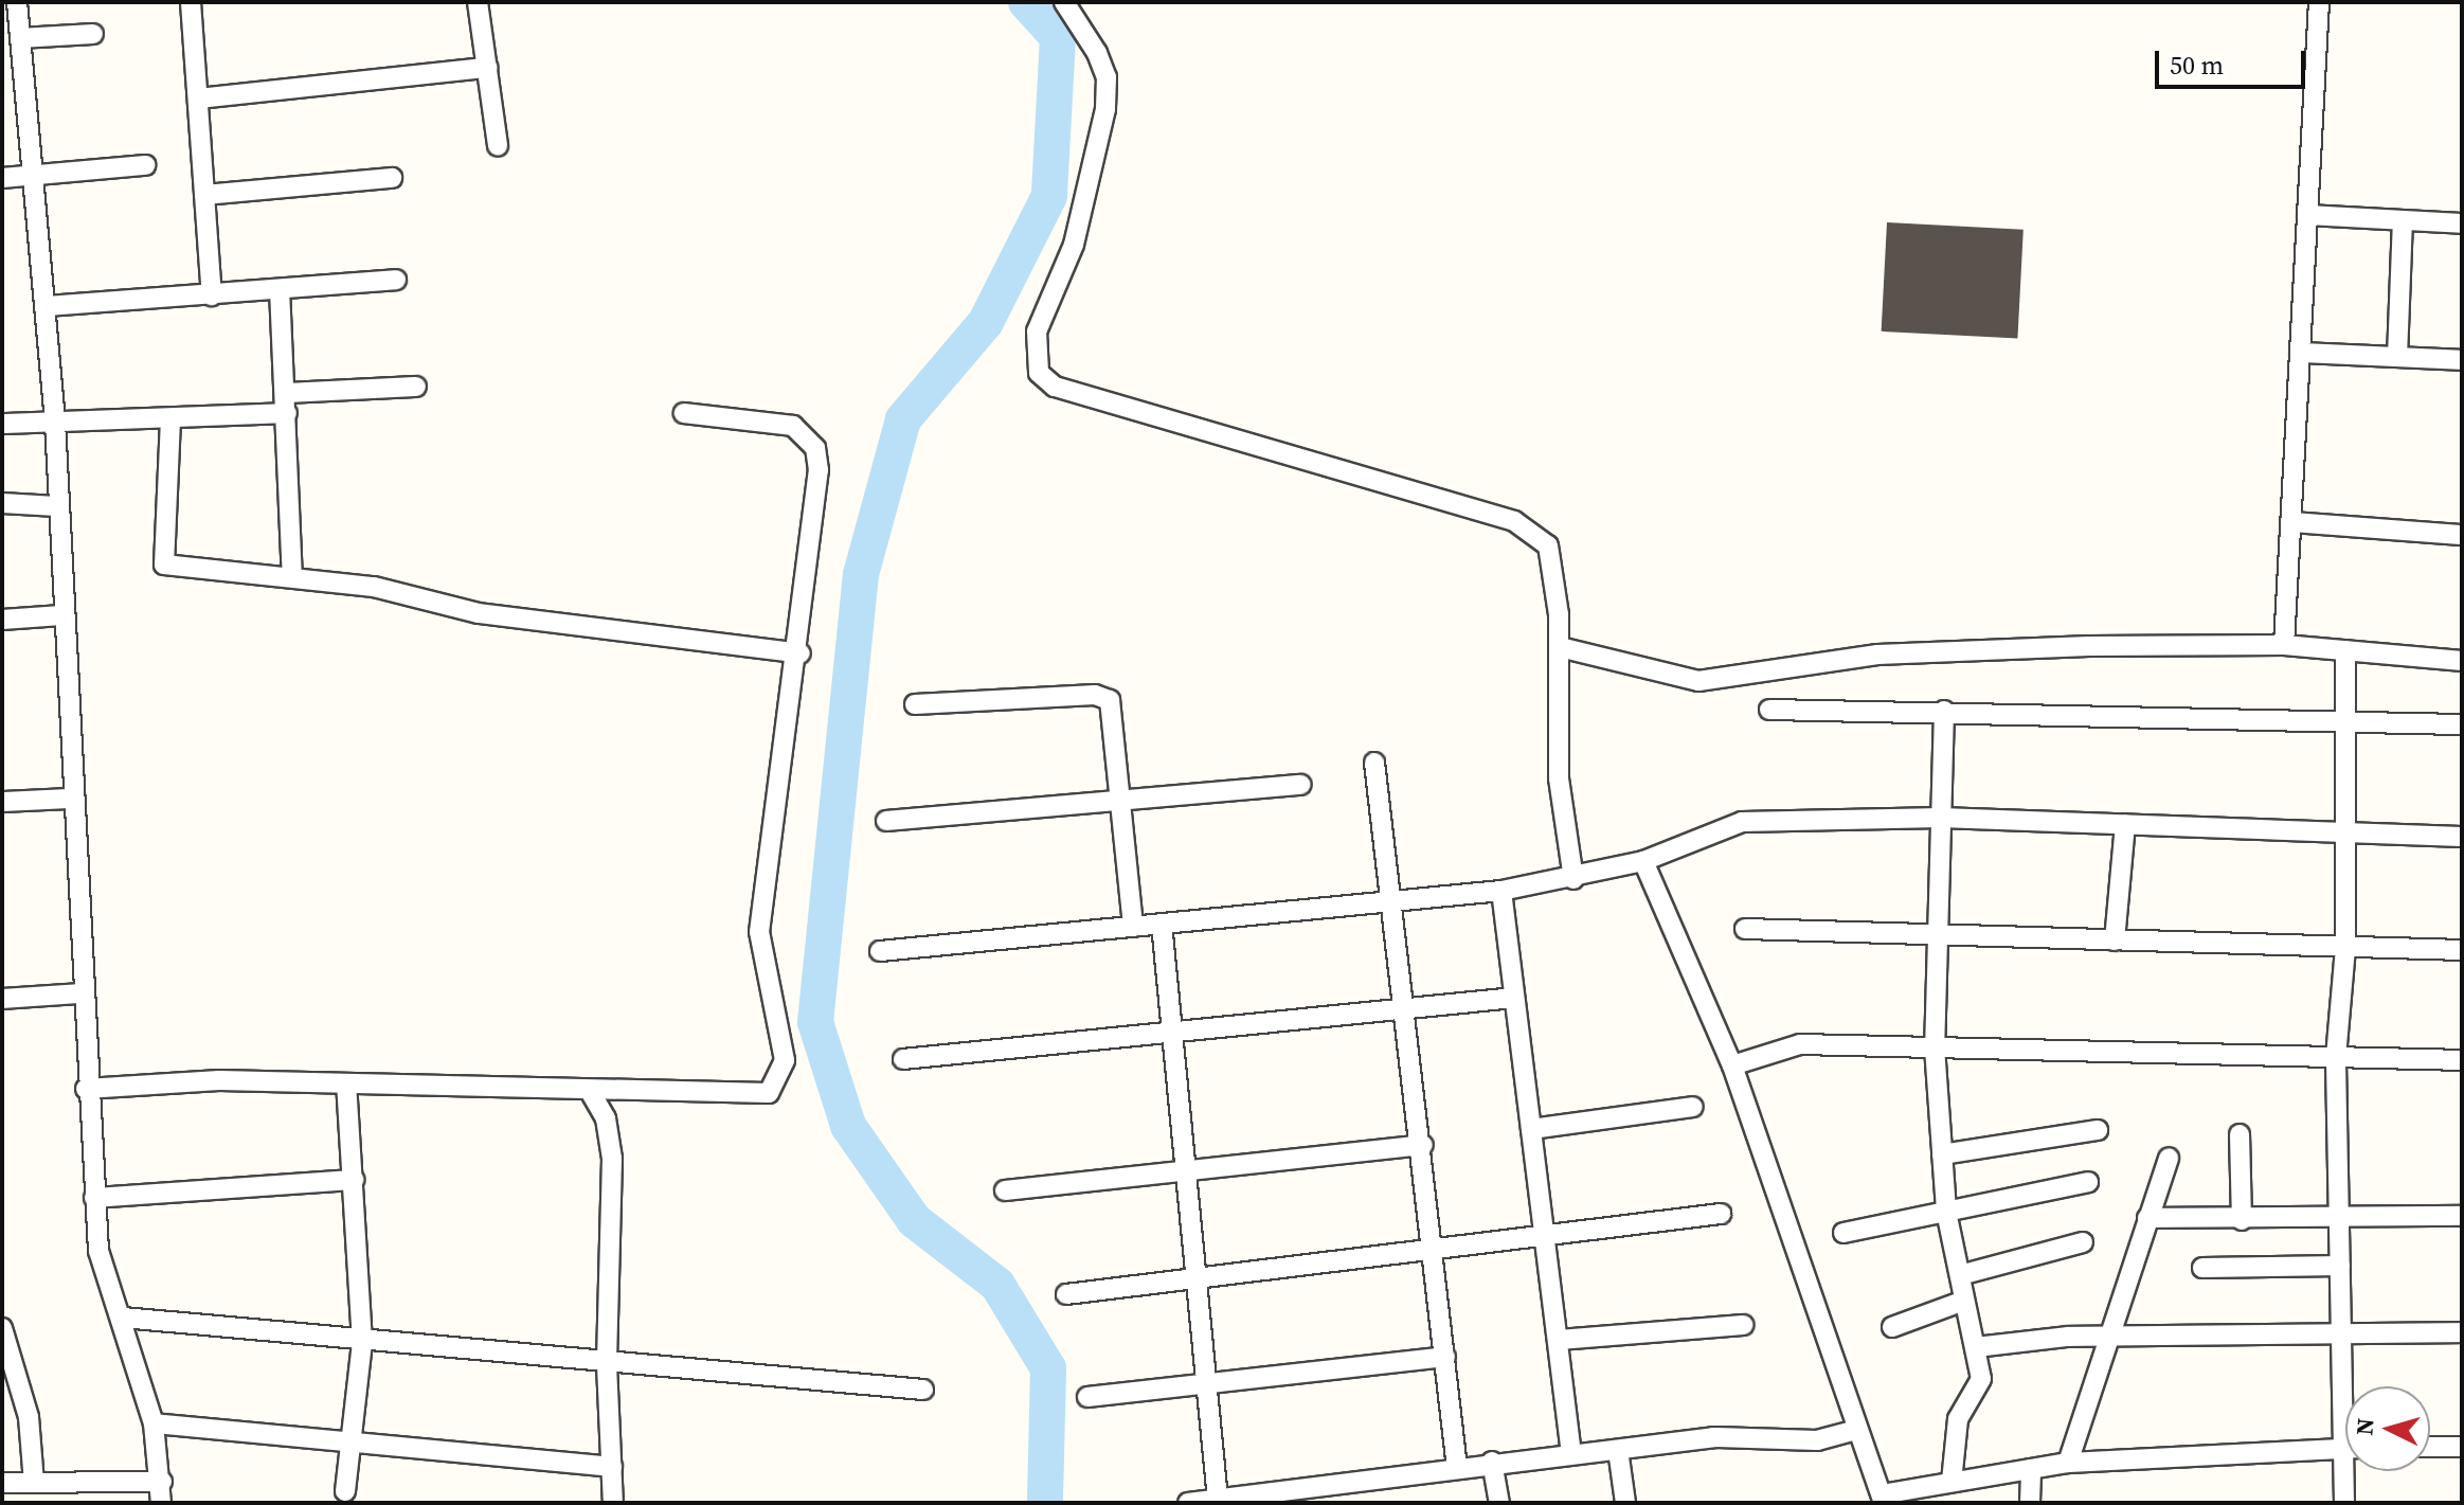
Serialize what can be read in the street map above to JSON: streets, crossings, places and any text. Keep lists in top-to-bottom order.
{
  "scale_bar": "50 m",
  "north": "left"
}
